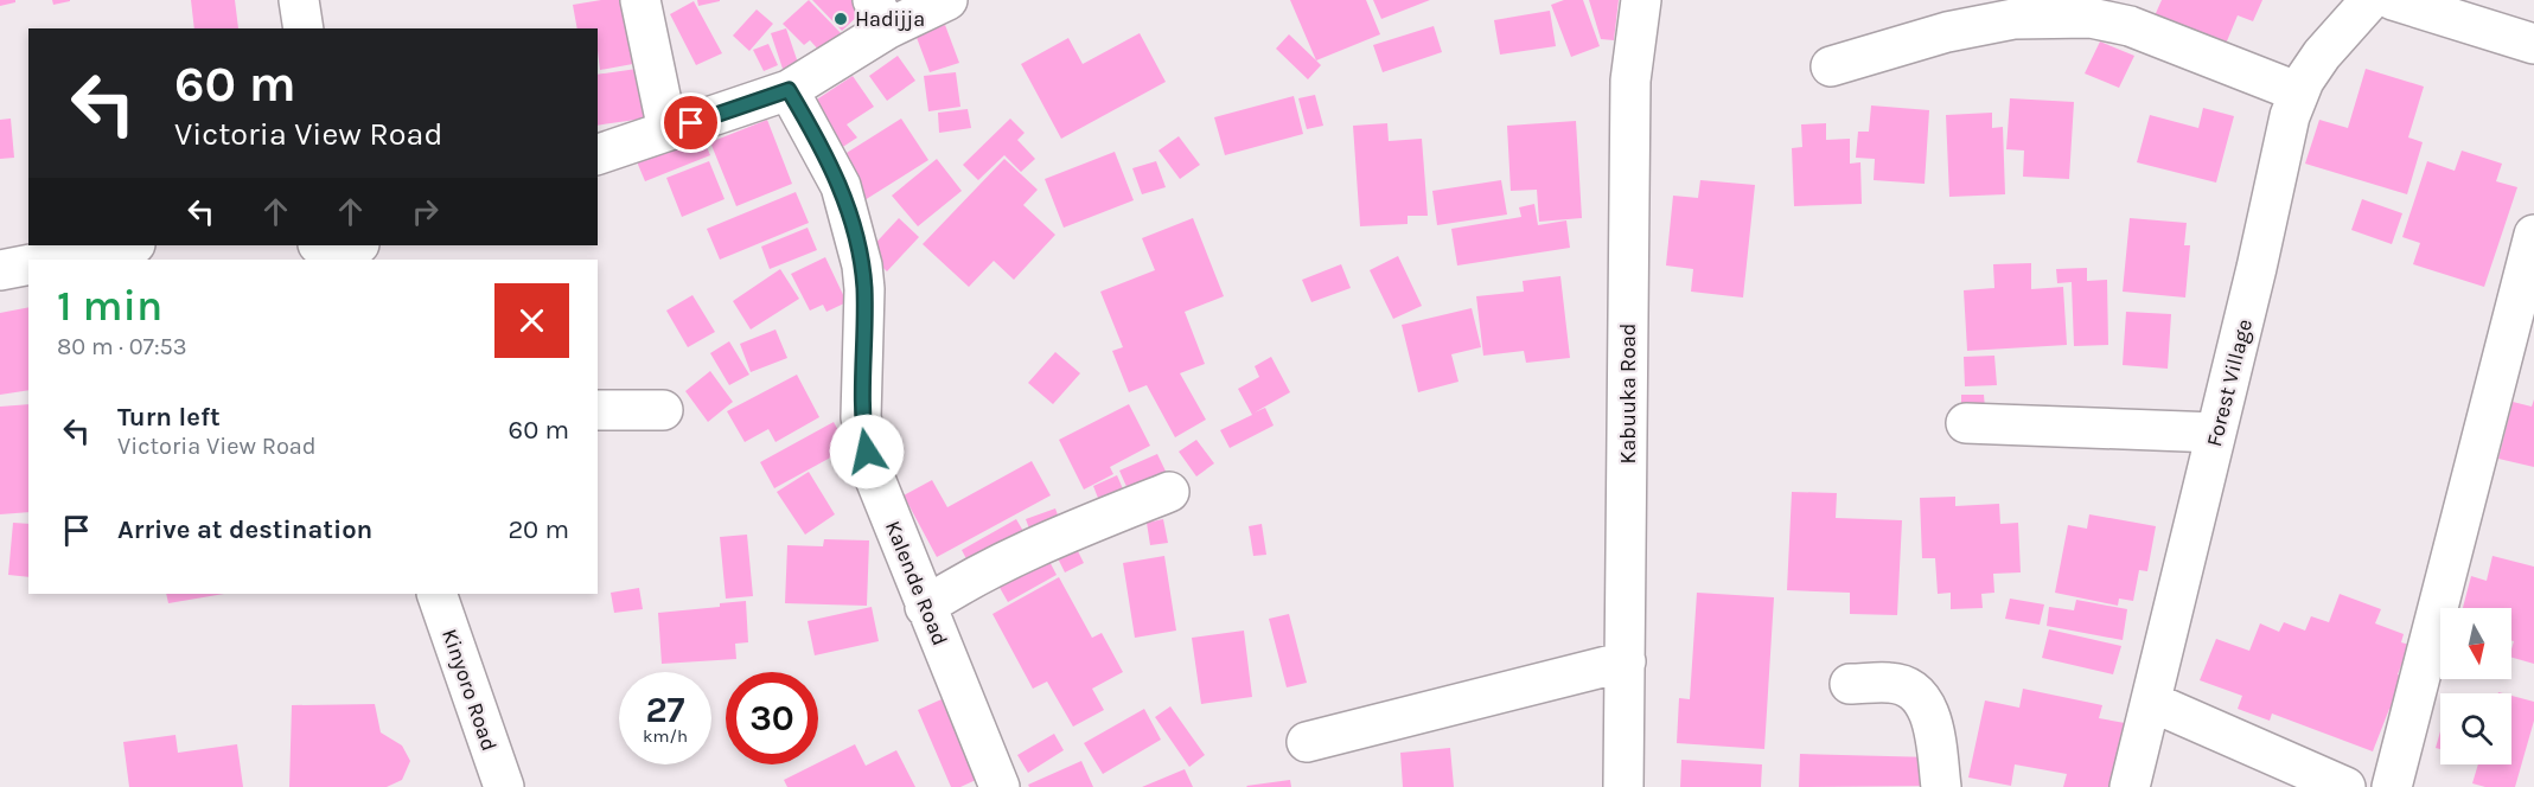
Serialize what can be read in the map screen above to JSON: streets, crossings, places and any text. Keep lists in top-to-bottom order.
{
  "streets": {
    "street": [
      "Forest Village",
      "Kabuuka Road",
      "Kalende Road",
      "Kinyoro Road"
    ]
  },
  "places": ["Hadijja"],
  "north": "bottom",
  "page": {
    "turn": ["60 m", "Victoria View Road"],
    "heading": ["1 min", "80 m · 07:53"],
    "list": [
      {
        "name": "Turn left",
        "note": "Victoria View Road",
        "value": "60 m"
      },
      {
        "name": "Arrive at destination",
        "value": "20 m"
      }
    ],
    "speed": "27 km/h",
    "limit": "30"
  }
}
